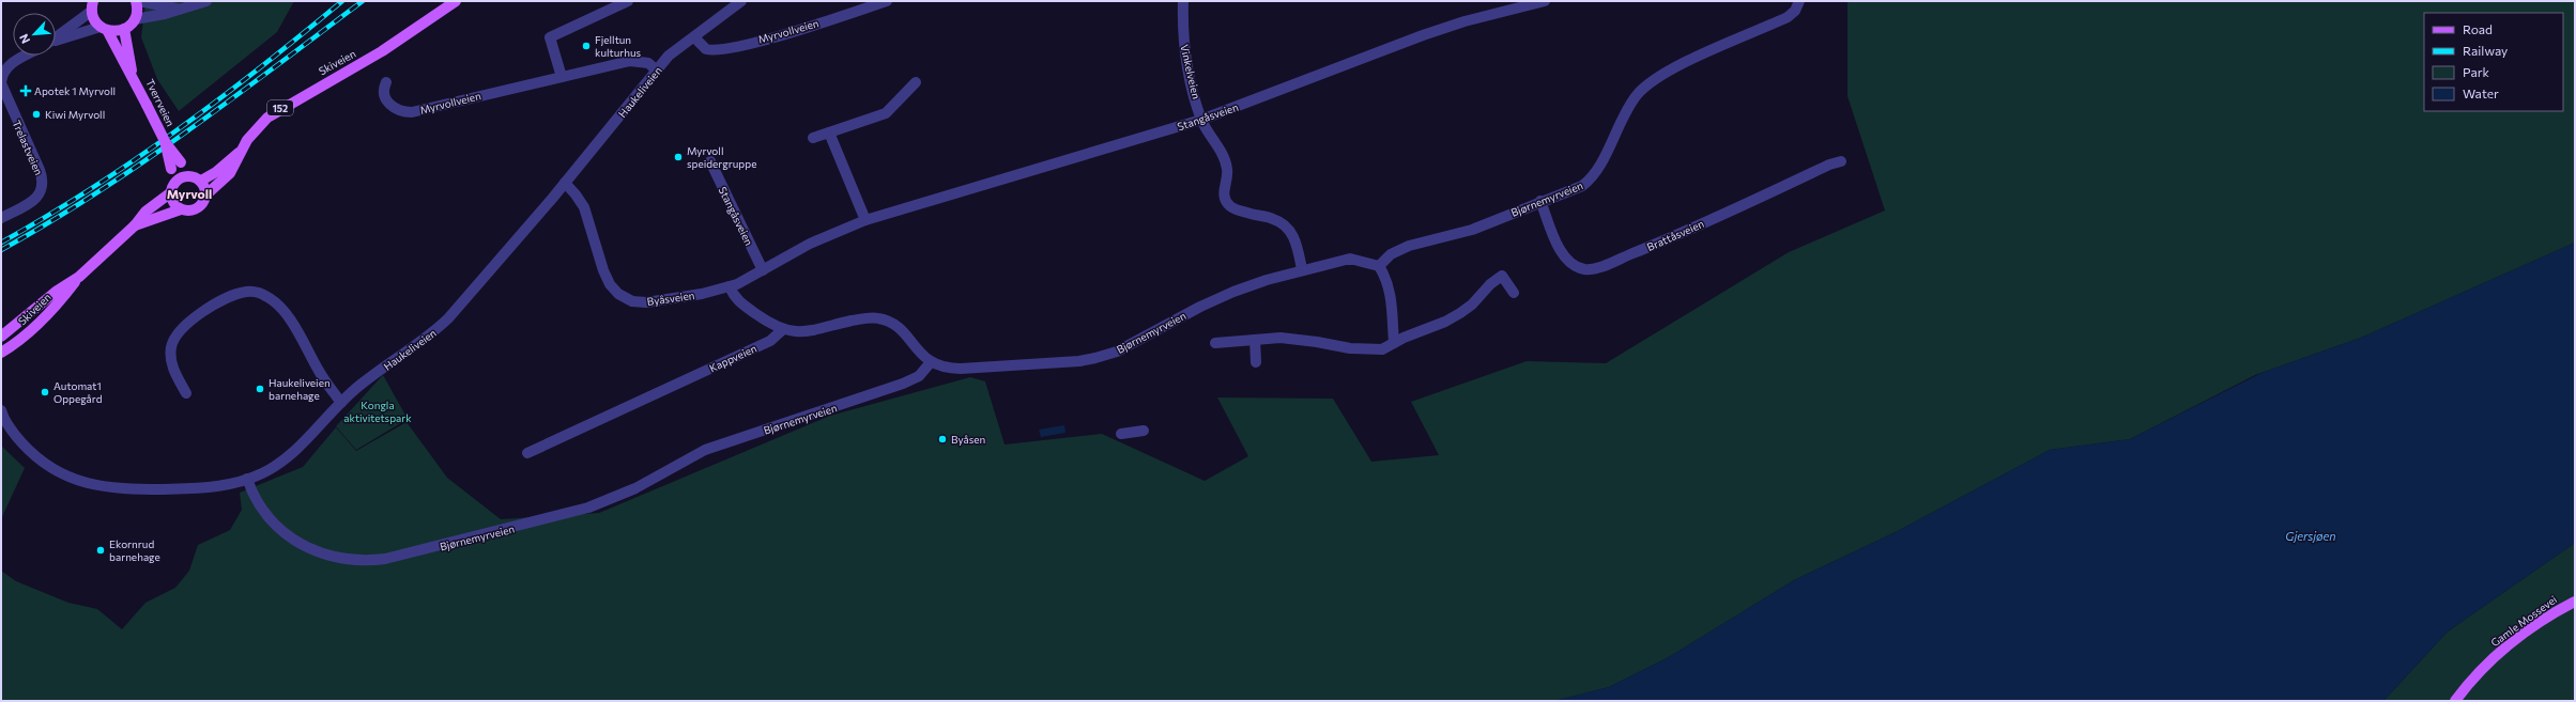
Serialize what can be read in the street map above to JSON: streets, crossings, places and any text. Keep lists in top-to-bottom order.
{
  "streets": {
    "main road": [
      "Skiveien",
      "Tverrveien",
      "152",
      "Gamle Mossevei"
    ],
    "street": [
      "Myrvollveien",
      "Vinkelveien",
      "Haukeliveien",
      "Stangåsveien",
      "Trelastveien",
      "Bjørnemyrveien",
      "Brattåsveien",
      "Byåsveien",
      "Kappveien"
    ]
  },
  "crossings": [
    ["Myrvollveien", "Haukeliveien"],
    ["Skiveien", "Tverrveien"],
    ["Skiveien", "152"],
    ["Vinkelveien", "Stangåsveien"],
    ["Vinkelveien", "Bjørnemyrveien"],
    ["Haukeliveien", "Bjørnemyrveien"],
    ["Haukeliveien", "Byåsveien"],
    ["Tverrveien", "152"],
    ["Stangåsveien", "Byåsveien"],
    ["Bjørnemyrveien", "Brattåsveien"]
  ],
  "districts": ["Myrvoll"],
  "water": ["Gjersjøen"],
  "parks": ["Kongla aktivitetspark"],
  "places": {
    "other": [
      "Fjelltun kulturhus",
      "Kiwi Myrvoll",
      "Myrvoll speidergruppe",
      "Haukeliveien barnehage",
      "Automat1 Oppegård",
      "Byåsen",
      "Ekornrud barnehage"
    ],
    "health": ["Apotek 1 Myrvoll"]
  },
  "legend": [
    "Road",
    "Railway",
    "Park",
    "Water"
  ],
  "north": "bottom left"
}
